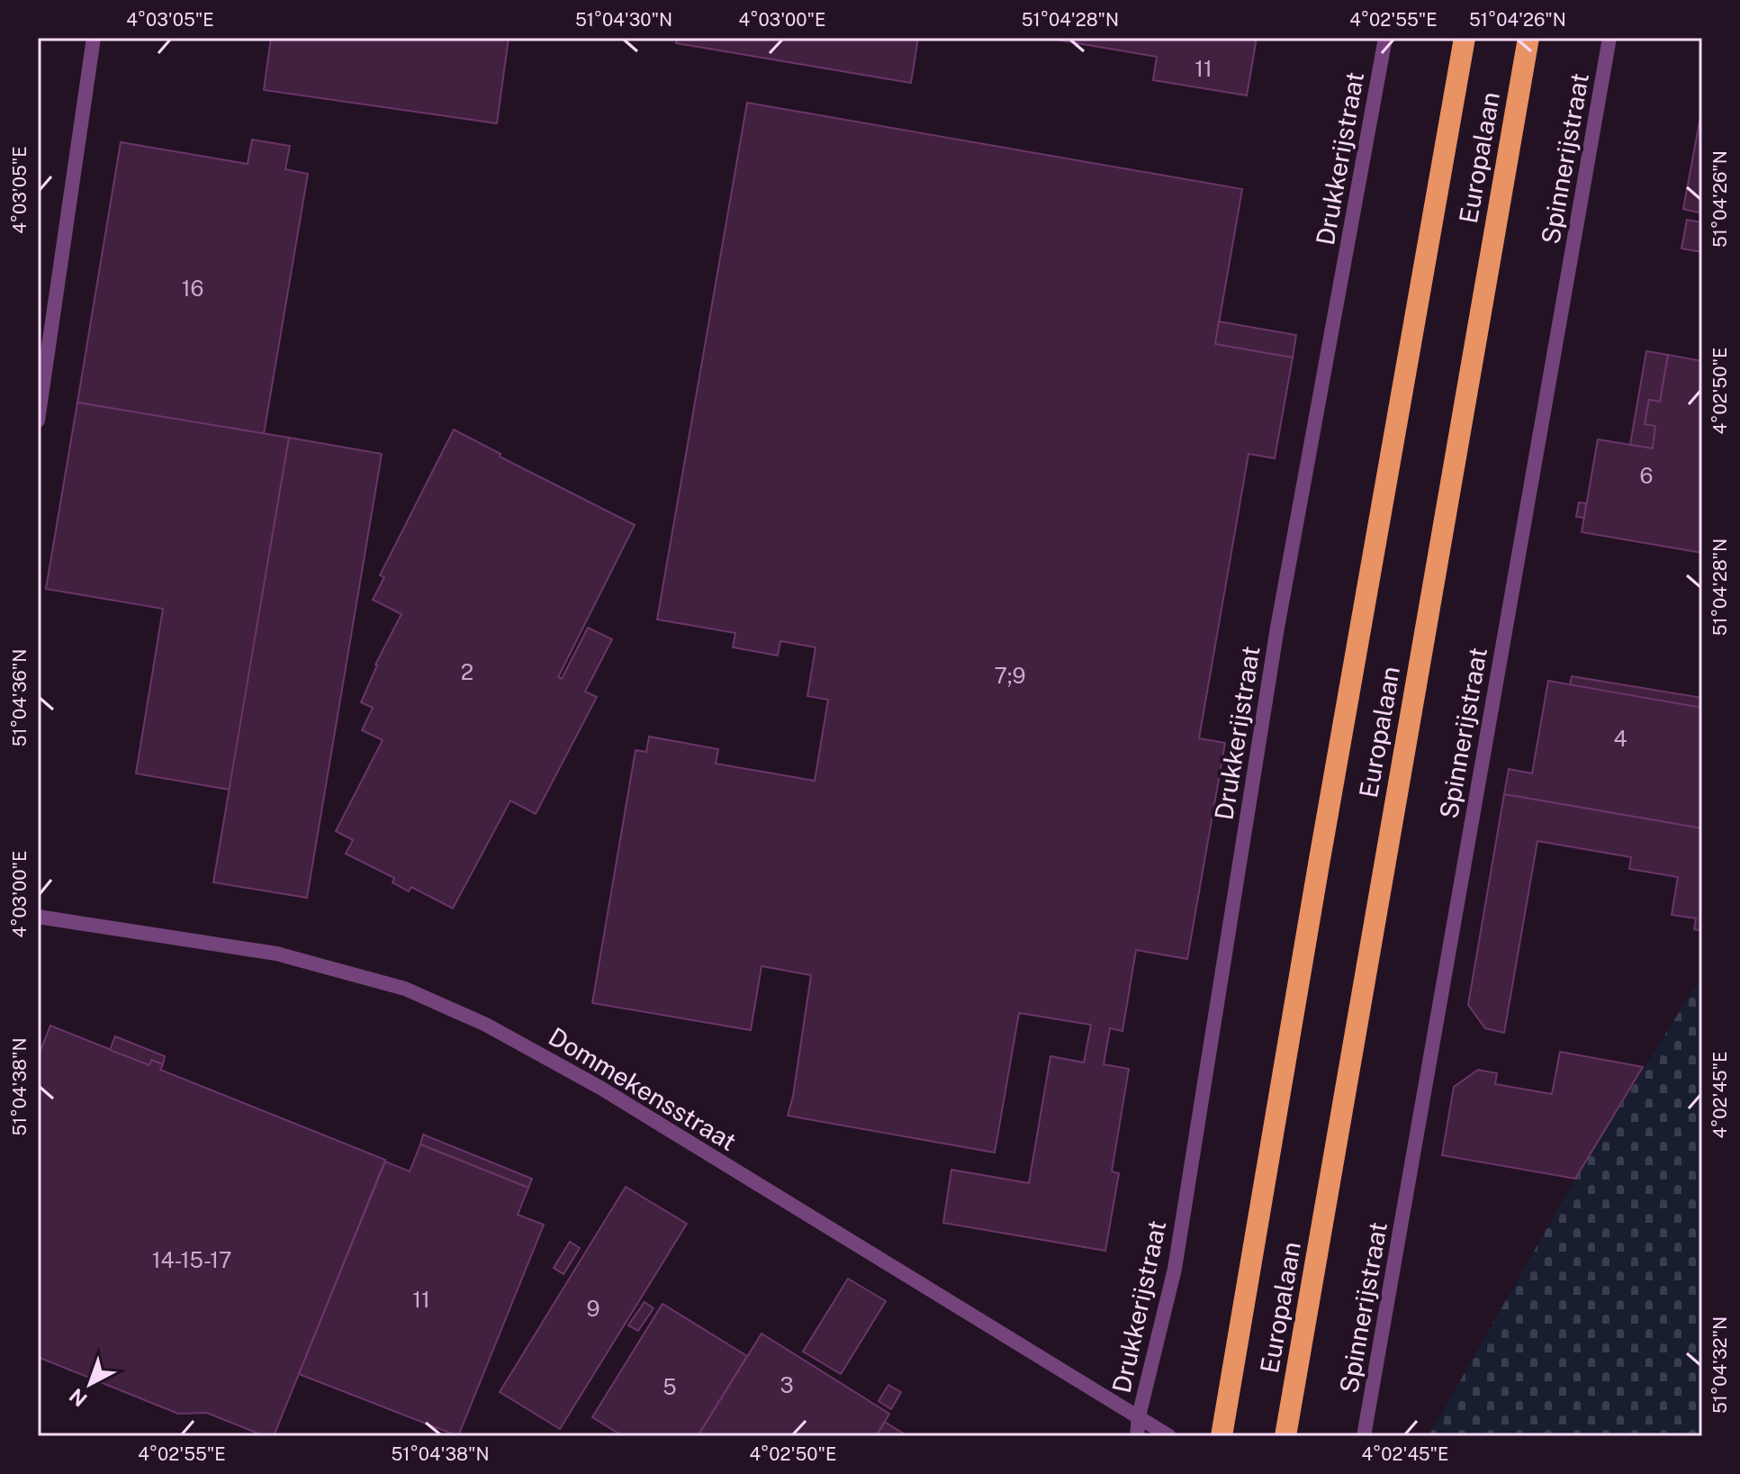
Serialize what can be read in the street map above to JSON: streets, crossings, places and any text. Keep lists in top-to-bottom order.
{
  "streets": {
    "highway": ["Europalaan"],
    "street": ["Drukkerijstraat", "Spinnerijstraat", "Dommekensstraat"]
  },
  "crossings": [
    ["Drukkerijstraat", "Dommekensstraat"]
  ],
  "house_numbers": [
    "11",
    "16",
    "6",
    "2",
    "7;9",
    "4",
    "14-15-17",
    "11",
    "9",
    "3",
    "5"
  ],
  "north": "bottom left",
  "coordinates": [
    "4°03'05\"E",
    "51°04'30\"N",
    "4°03'00\"E",
    "51°04'28\"N",
    "4°02'55\"E",
    "51°04'26\"N",
    "4°02'50\"E",
    "51°04'36\"N",
    "51°04'38\"N",
    "4°02'45\"E",
    "51°04'32\"N"
  ]
}
